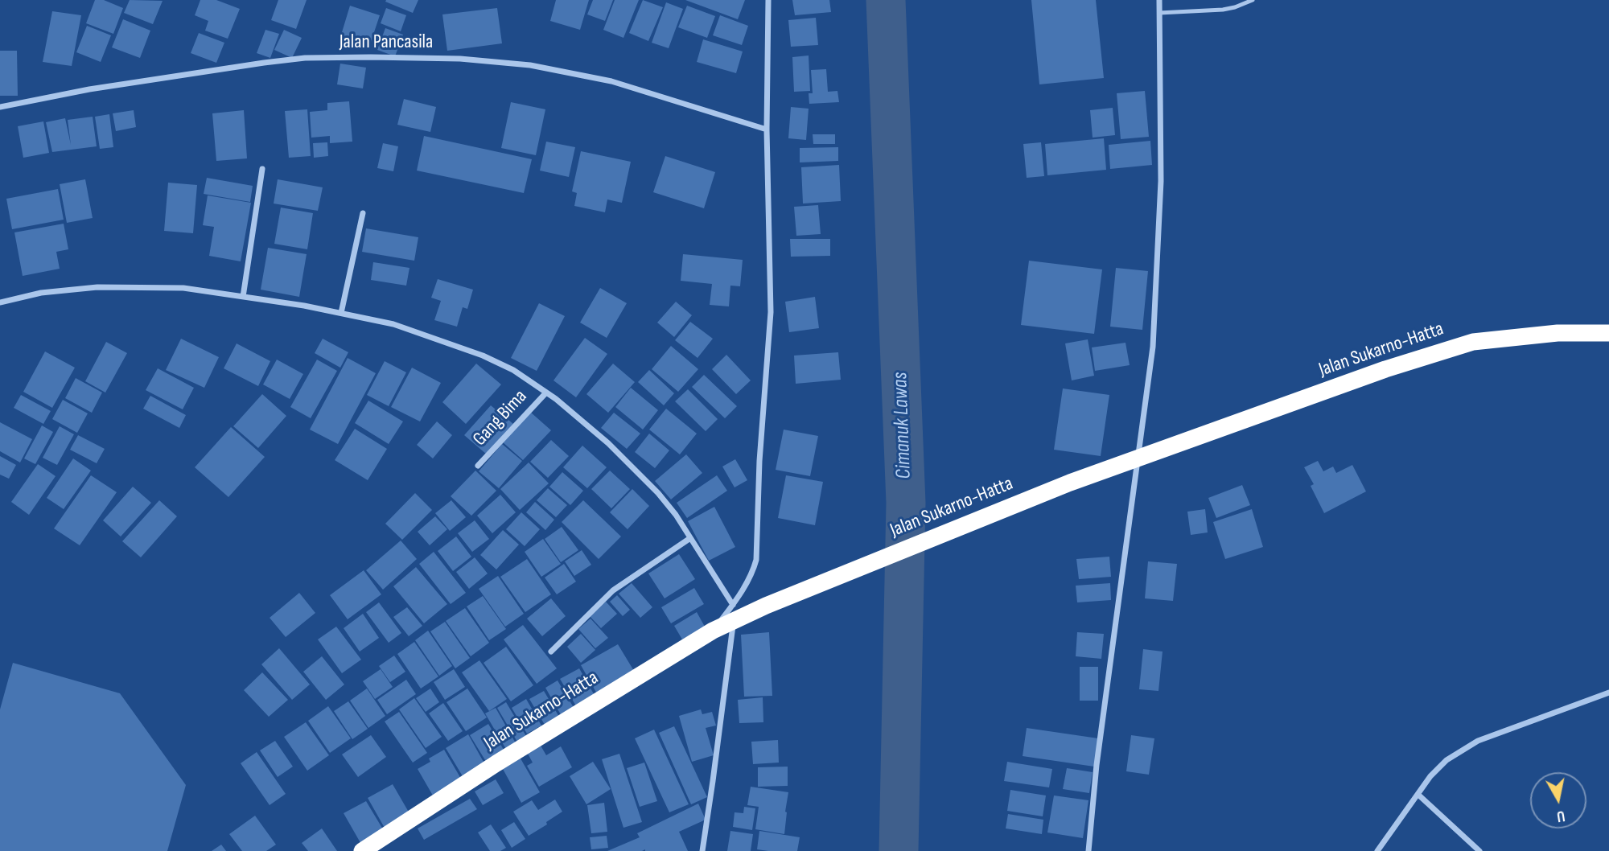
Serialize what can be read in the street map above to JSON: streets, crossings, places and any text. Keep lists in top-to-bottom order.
{
  "streets": {
    "highway": ["Jalan Sukarno-Hatta"],
    "street": ["Jalan Pancasila", "Gang Bima"]
  },
  "water": ["Cimanuk Lawas"],
  "north": "bottom"
}
